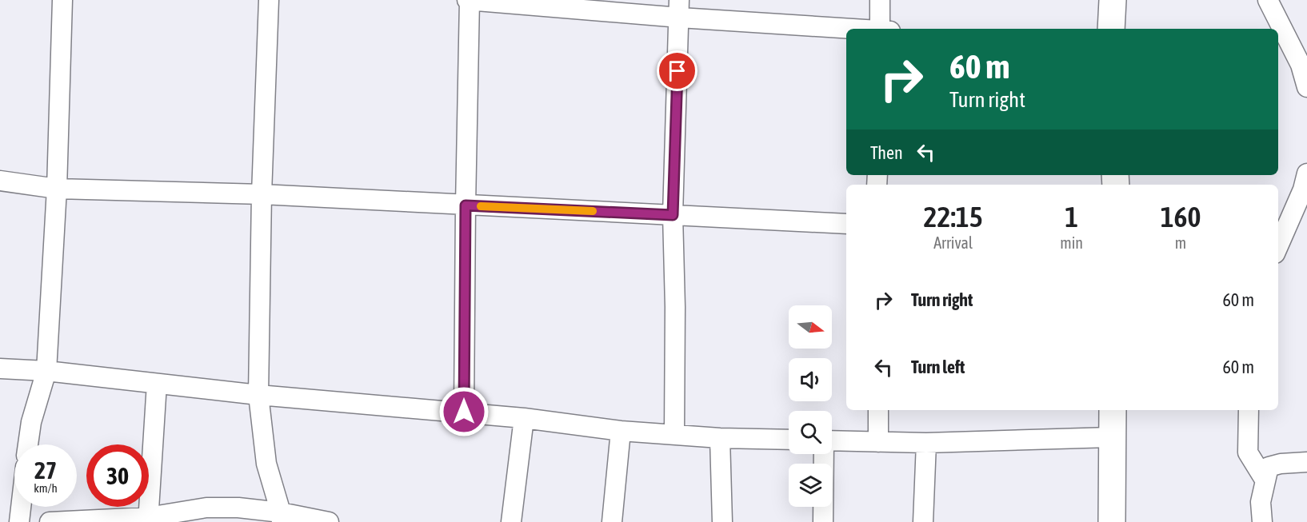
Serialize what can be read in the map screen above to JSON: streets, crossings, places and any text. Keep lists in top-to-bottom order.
{
  "north": "right",
  "page": {
    "turn": ["60 m", "Turn right"],
    "then": "Then",
    "eta": [
      "22:15",
      "Arrival",
      "1",
      "min",
      "160",
      "m"
    ],
    "list": [
      {
        "name": "Turn right",
        "value": "60 m"
      },
      {
        "name": "Turn left",
        "value": "60 m"
      }
    ],
    "speed": "27 km/h",
    "limit": "30"
  }
}
